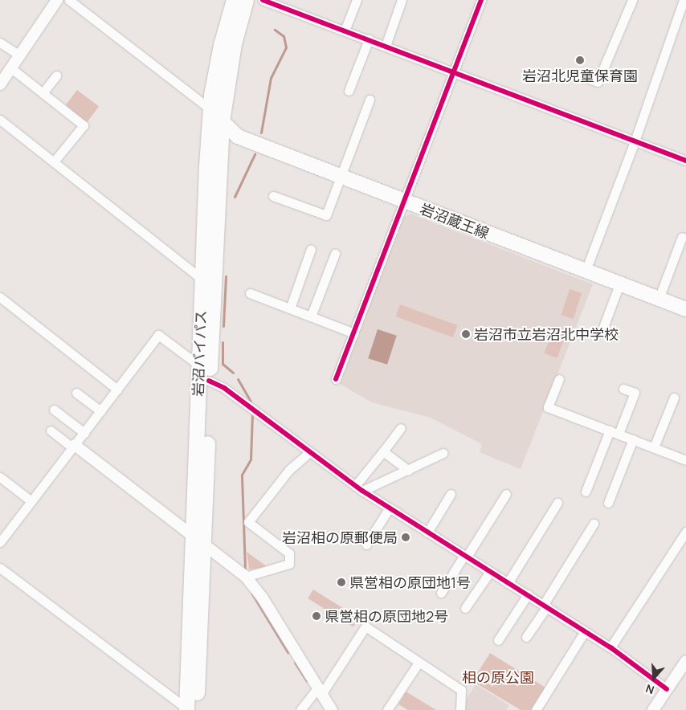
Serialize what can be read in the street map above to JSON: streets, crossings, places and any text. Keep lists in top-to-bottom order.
{
  "streets": {
    "highway": ["岩沼バイパス"],
    "main road": ["岩沼蔵王線"]
  },
  "crossings": [
    ["岩沼蔵王線", "岩沼バイパス"]
  ],
  "parks": ["相の原公園"],
  "places": [
    "岩沼北児童保育園",
    "岩沼市立岩沼北中学校",
    "岩沼相の原郵便局",
    "県営相の原団地1号",
    "県営相の原団地2号"
  ],
  "north": "bottom"
}
